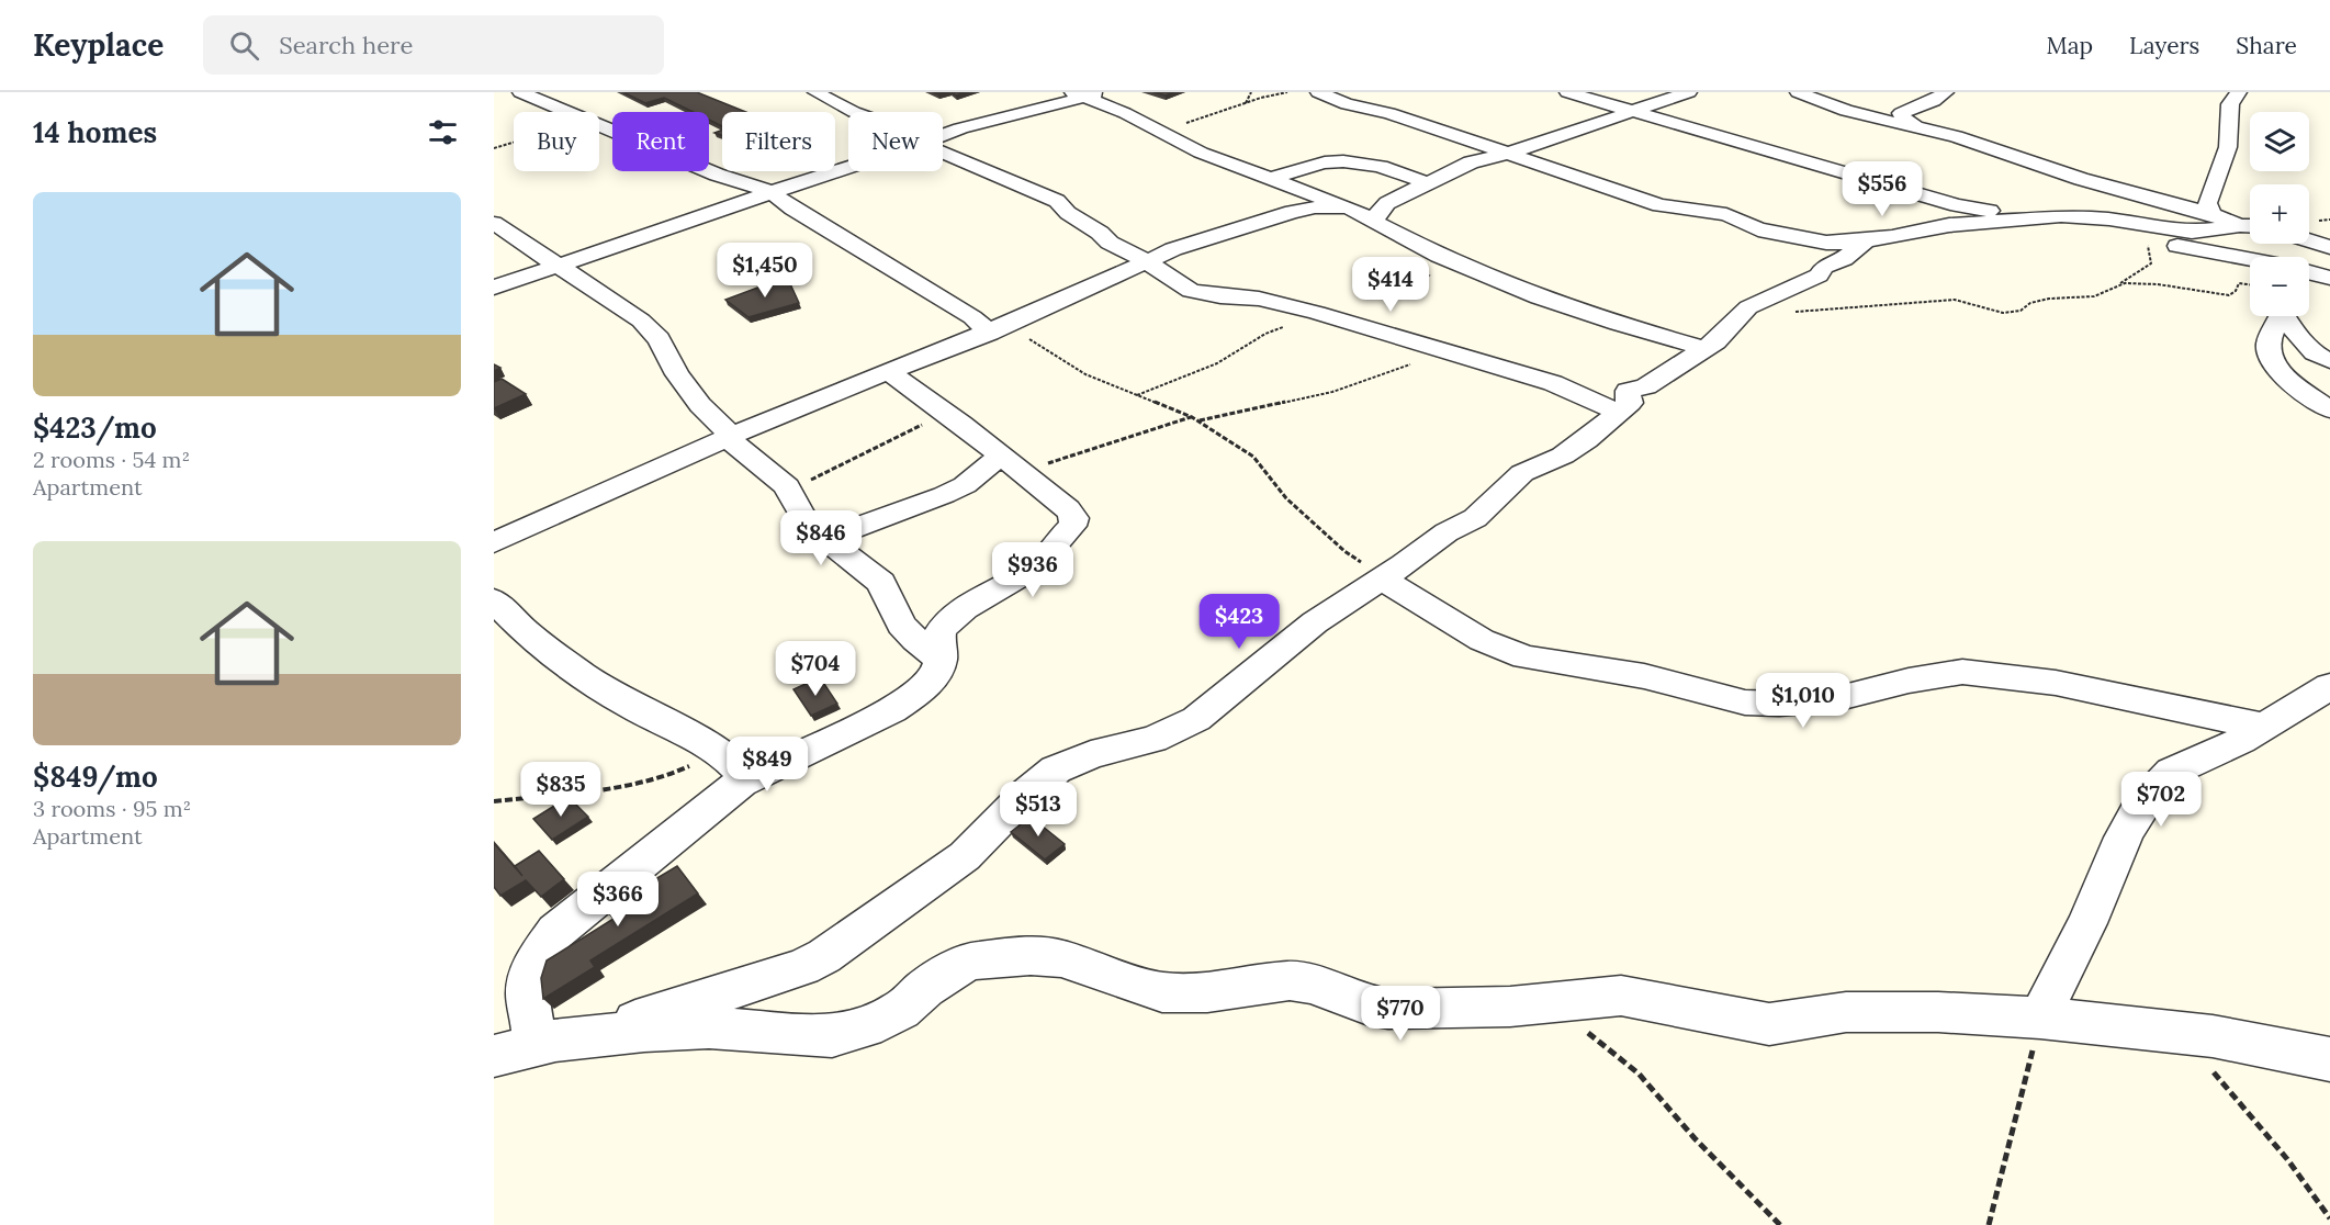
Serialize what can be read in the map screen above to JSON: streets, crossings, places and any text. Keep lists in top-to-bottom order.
{
  "page": {
    "header": "Keyplace",
    "search": "Search here",
    "nav": ["Map", "Layers", "Share"],
    "heading": "14 homes",
    "map_buttons": ["+", "−"],
    "chip": [
      "Buy",
      "Rent",
      "Filters",
      "New"
    ],
    "price": [
      "$556",
      "$1,450",
      "$414",
      "$846",
      "$936",
      "$423",
      "$704",
      "$1,010",
      "$849",
      "$835",
      "$702",
      "$513",
      "$366",
      "$770"
    ],
    "list": [
      {
        "name": "$423/mo",
        "note": "2 rooms · 54 m² · Apartment"
      },
      {
        "name": "$849/mo",
        "note": "3 rooms · 95 m² · Apartment"
      }
    ]
  }
}
